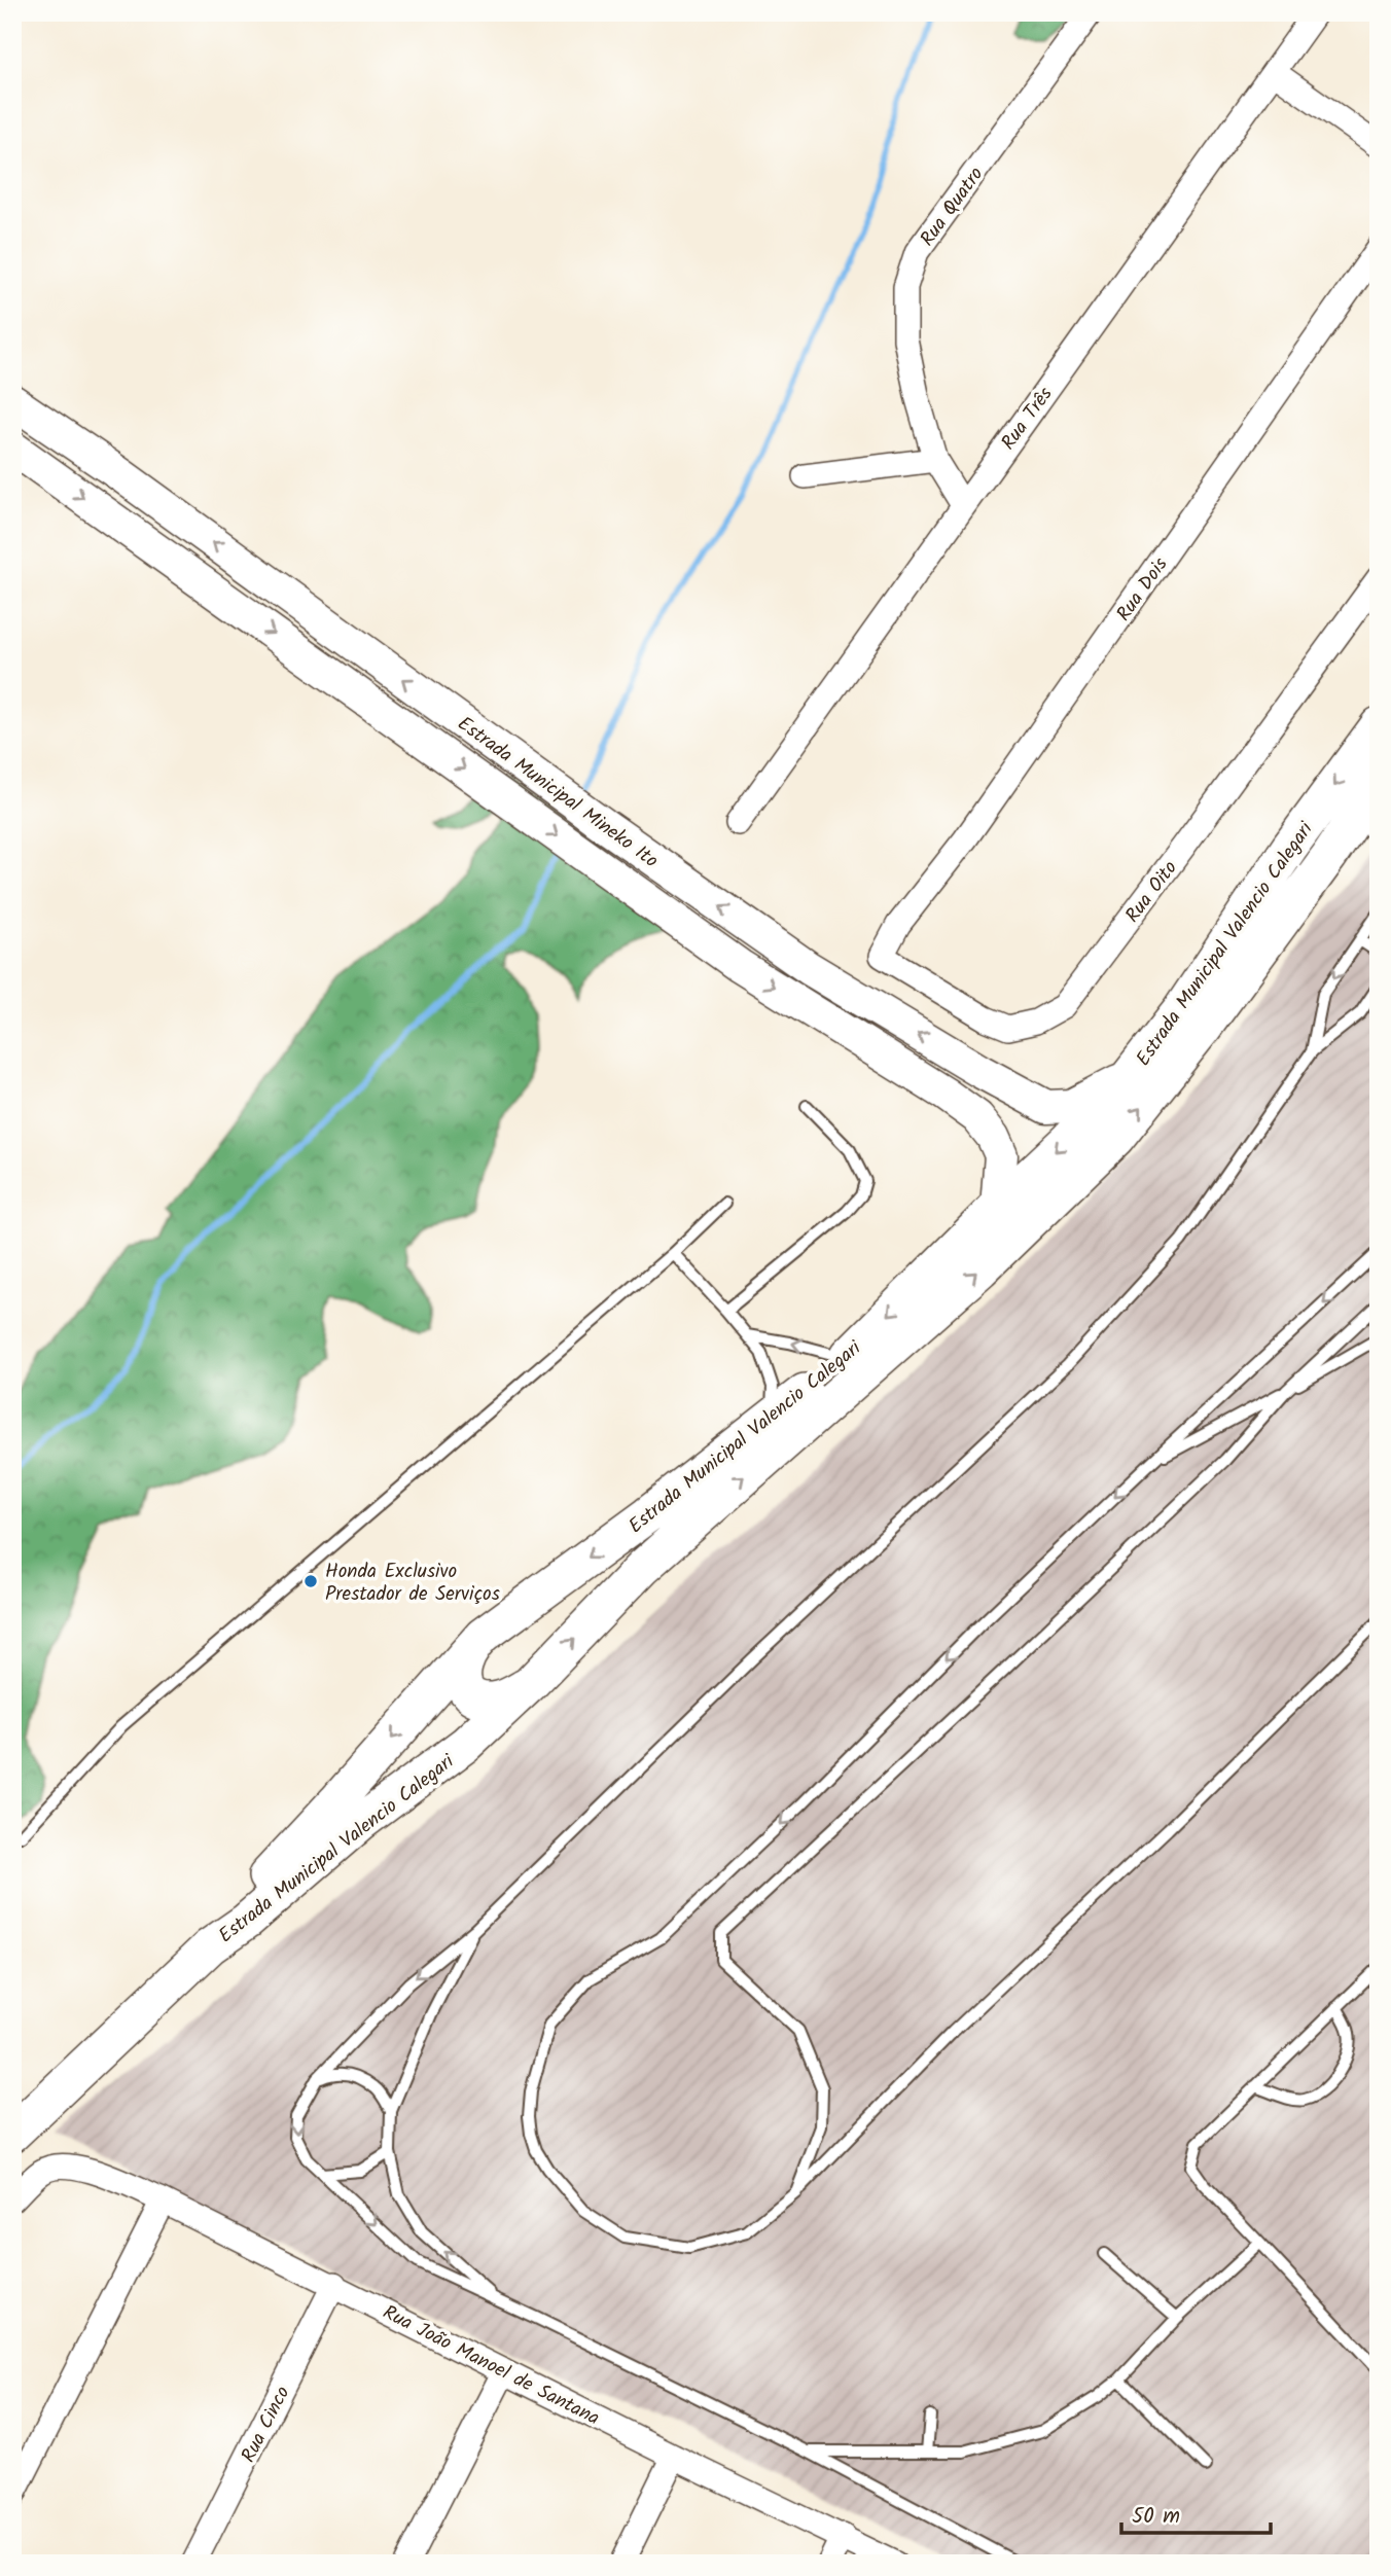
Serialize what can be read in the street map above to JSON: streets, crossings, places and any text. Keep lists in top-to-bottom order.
{
  "streets": {
    "main road": ["Estrada Municipal Valencio Calegari"],
    "street": [
      "Rua Quatro",
      "Rua Três",
      "Rua Dois",
      "Estrada Municipal Mineko Ito",
      "Rua Oito",
      "Rua João Manoel de Santana",
      "Rua Cinco"
    ]
  },
  "crossings": [
    ["Rua Quatro", "Rua Três"],
    ["Rua Dois", "Rua Oito"],
    ["Estrada Municipal Mineko Ito", "Estrada Municipal Valencio Calegari"],
    ["Rua João Manoel de Santana", "Rua Cinco"]
  ],
  "places": ["Honda Exclusivo Prestador de Serviços"],
  "scale_bar": "50 m"
}
